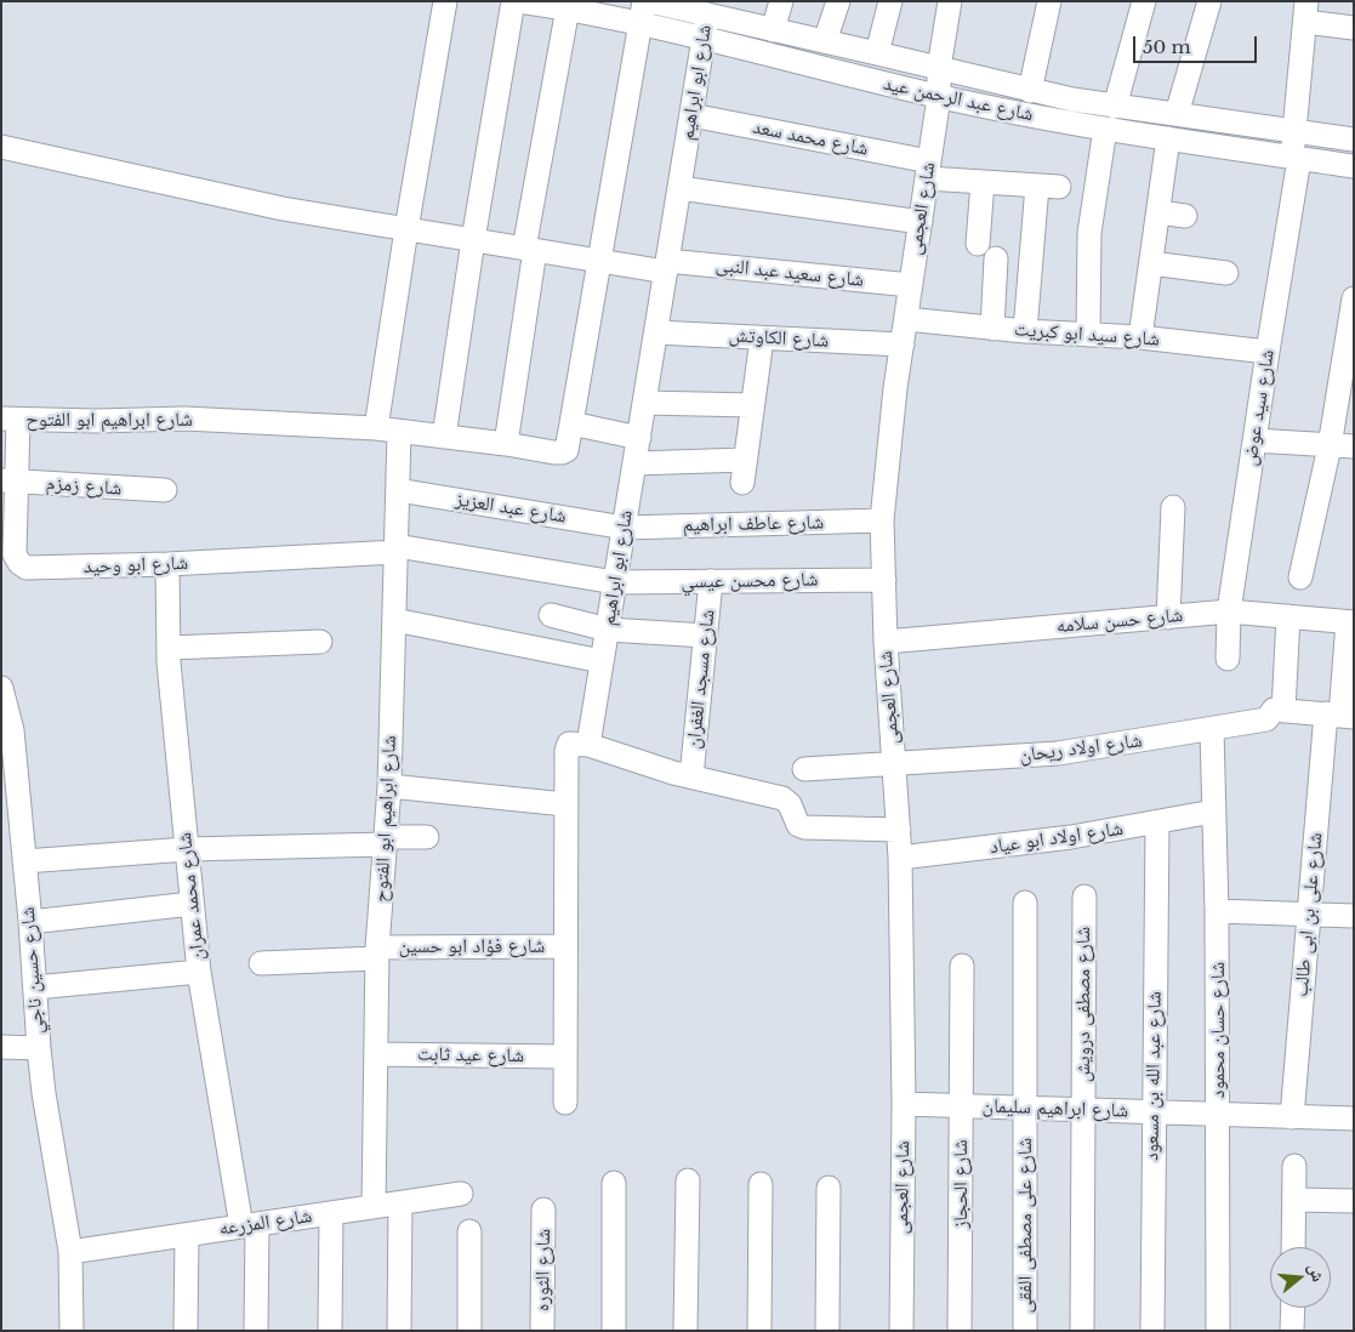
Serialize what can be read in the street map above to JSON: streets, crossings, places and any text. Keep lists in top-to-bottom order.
{
  "streets": {
    "street": [
      "شارع ابو ابراهيم",
      "شارع عبد الرحمن عيد",
      "شارع محمد سعد",
      "شارع العجمى",
      "شارع سعيد عبد النبى",
      "شارع سيد ابو كبريت",
      "شارع الكاوتش",
      "شارع سيد عوض",
      "شارع ابراهيم ابو الفتوح",
      "شارع زمزم",
      "شارع عبد العزيز",
      "شارع عاطف ابراهيم",
      "شارع ابو وحيد",
      "شارع محسن عيسي",
      "شارع حسن سلامه",
      "شارع مسجد الغفران",
      "شارع اولاد ريحان",
      "شارع اولاد ابو عياد",
      "شارع محمد عمران",
      "شارع على بن ابى طالب",
      "شارع فؤاد ابو حسين",
      "شارع حسين ناجي",
      "شارع مصطفى درويش",
      "شارع حسان محمود",
      "شارع عيد ثابت",
      "شارع عبد الله بن مسعود",
      "شارع ابراهيم سليمان",
      "شارع الحجاز",
      "شارع المزرعه",
      "شارع على مصطفى الفقى",
      "شارع الثوره"
    ]
  },
  "crossings": [
    ["شارع ابو ابراهيم", "شارع عبد الرحمن عيد"],
    ["شارع ابو ابراهيم", "شارع محمد سعد"],
    ["شارع ابو ابراهيم", "شارع سعيد عبد النبى"],
    ["شارع ابو ابراهيم", "شارع الكاوتش"],
    ["شارع ابو ابراهيم", "شارع عبد العزيز"],
    ["شارع ابو ابراهيم", "شارع عاطف ابراهيم"],
    ["شارع ابو ابراهيم", "شارع ابو وحيد"],
    ["شارع ابو ابراهيم", "شارع محسن عيسي"],
    ["شارع عبد الرحمن عيد", "شارع العجمى"],
    ["شارع عبد الرحمن عيد", "شارع سيد عوض"],
    ["شارع محمد سعد", "شارع العجمى"],
    ["شارع محمد سعد", "شارع سيد ابو كبريت"],
    ["شارع العجمى", "شارع سعيد عبد النبى"],
    ["شارع العجمى", "شارع سيد ابو كبريت"],
    ["شارع العجمى", "شارع الكاوتش"],
    ["شارع العجمى", "شارع عاطف ابراهيم"],
    ["شارع العجمى", "شارع محسن عيسي"],
    ["شارع العجمى", "شارع حسن سلامه"],
    ["شارع العجمى", "شارع اولاد ريحان"],
    ["شارع العجمى", "شارع اولاد ابو عياد"],
    ["شارع العجمى", "شارع ابراهيم سليمان"],
    ["شارع سيد ابو كبريت", "شارع سيد عوض"],
    ["شارع سيد عوض", "شارع حسن سلامه"],
    ["شارع ابراهيم ابو الفتوح", "شارع عبد العزيز"],
    ["شارع ابراهيم ابو الفتوح", "شارع ابو وحيد"],
    ["شارع ابراهيم ابو الفتوح", "شارع فؤاد ابو حسين"],
    ["شارع ابراهيم ابو الفتوح", "شارع عيد ثابت"],
    ["شارع ابراهيم ابو الفتوح", "شارع المزرعه"],
    ["شارع زمزم", "شارع ابو وحيد"],
    ["شارع عبد العزيز", "شارع عاطف ابراهيم"],
    ["شارع ابو وحيد", "شارع محسن عيسي"],
    ["شارع ابو وحيد", "شارع محمد عمران"],
    ["شارع محسن عيسي", "شارع مسجد الغفران"],
    ["شارع حسن سلامه", "شارع على بن ابى طالب"],
    ["شارع اولاد ريحان", "شارع على بن ابى طالب"],
    ["شارع اولاد ريحان", "شارع حسان محمود"],
    ["شارع اولاد ابو عياد", "شارع حسان محمود"],
    ["شارع اولاد ابو عياد", "شارع عبد الله بن مسعود"],
    ["شارع محمد عمران", "شارع المزرعه"],
    ["شارع على بن ابى طالب", "شارع ابراهيم سليمان"],
    ["شارع حسين ناجي", "شارع المزرعه"],
    ["شارع مصطفى درويش", "شارع ابراهيم سليمان"],
    ["شارع حسان محمود", "شارع ابراهيم سليمان"],
    ["شارع عبد الله بن مسعود", "شارع ابراهيم سليمان"],
    ["شارع ابراهيم سليمان", "شارع الحجاز"],
    ["شارع ابراهيم سليمان", "شارع على مصطفى الفقى"]
  ],
  "scale_bar": "50 m",
  "north": "right"
}
